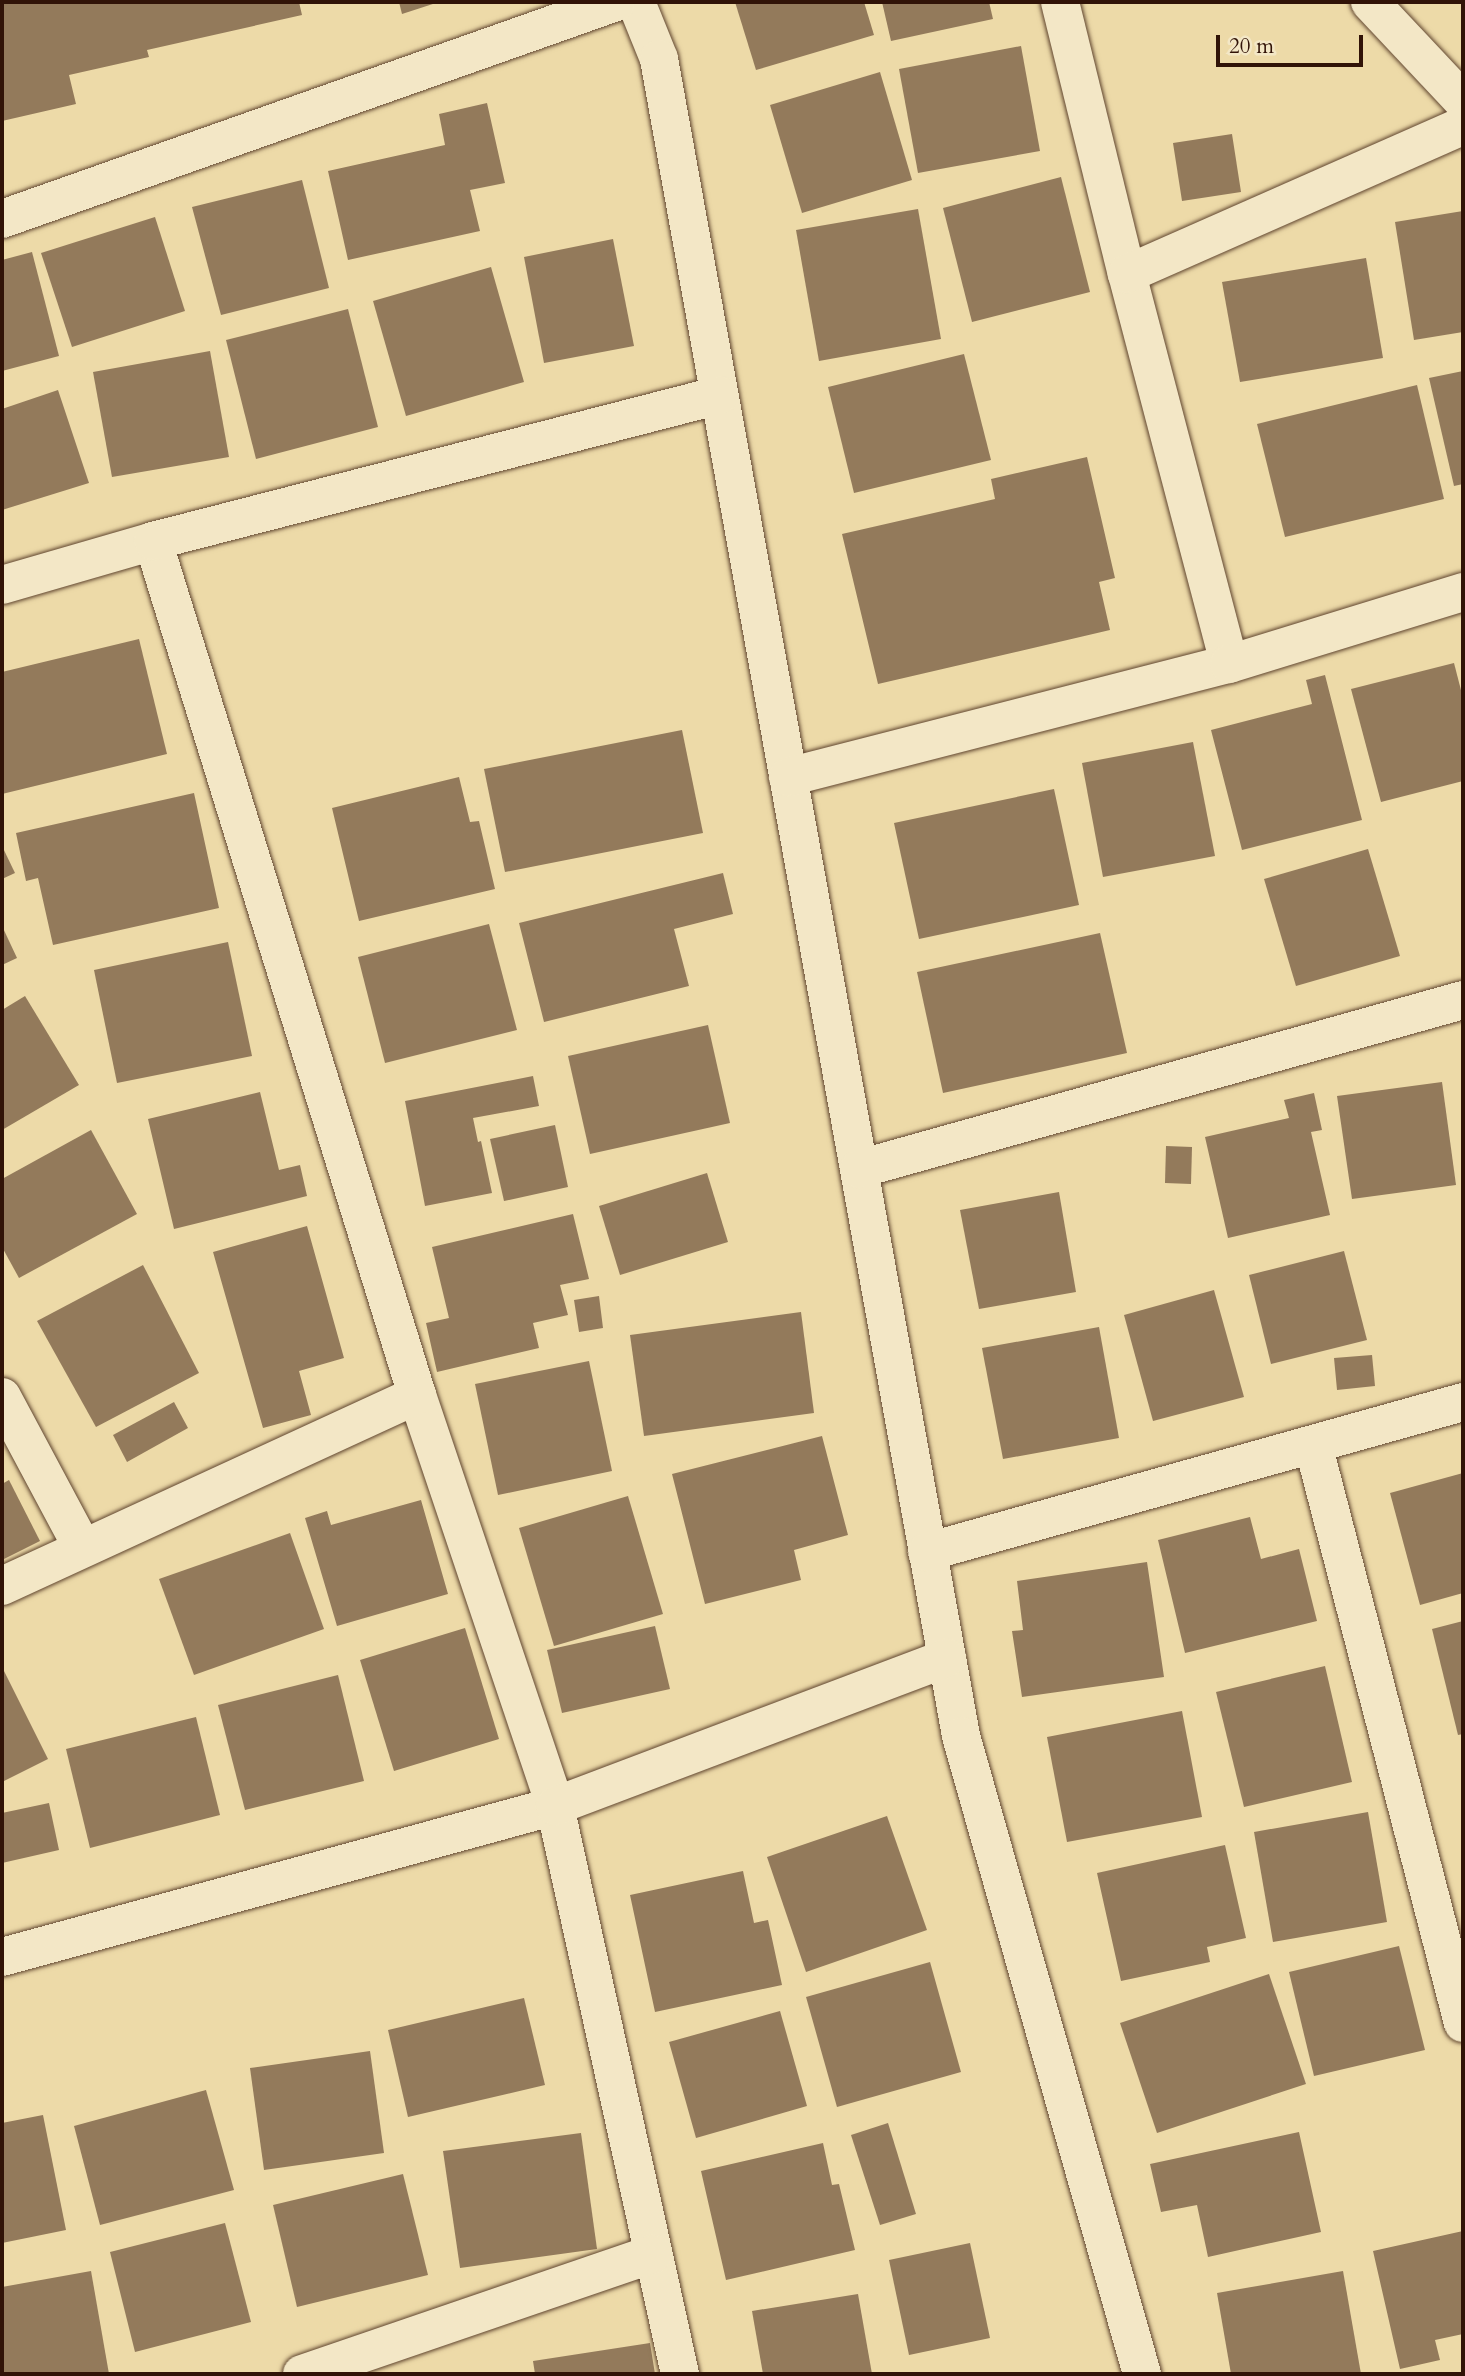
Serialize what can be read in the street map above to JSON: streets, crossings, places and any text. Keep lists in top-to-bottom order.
{
  "scale_bar": "20 m"
}
